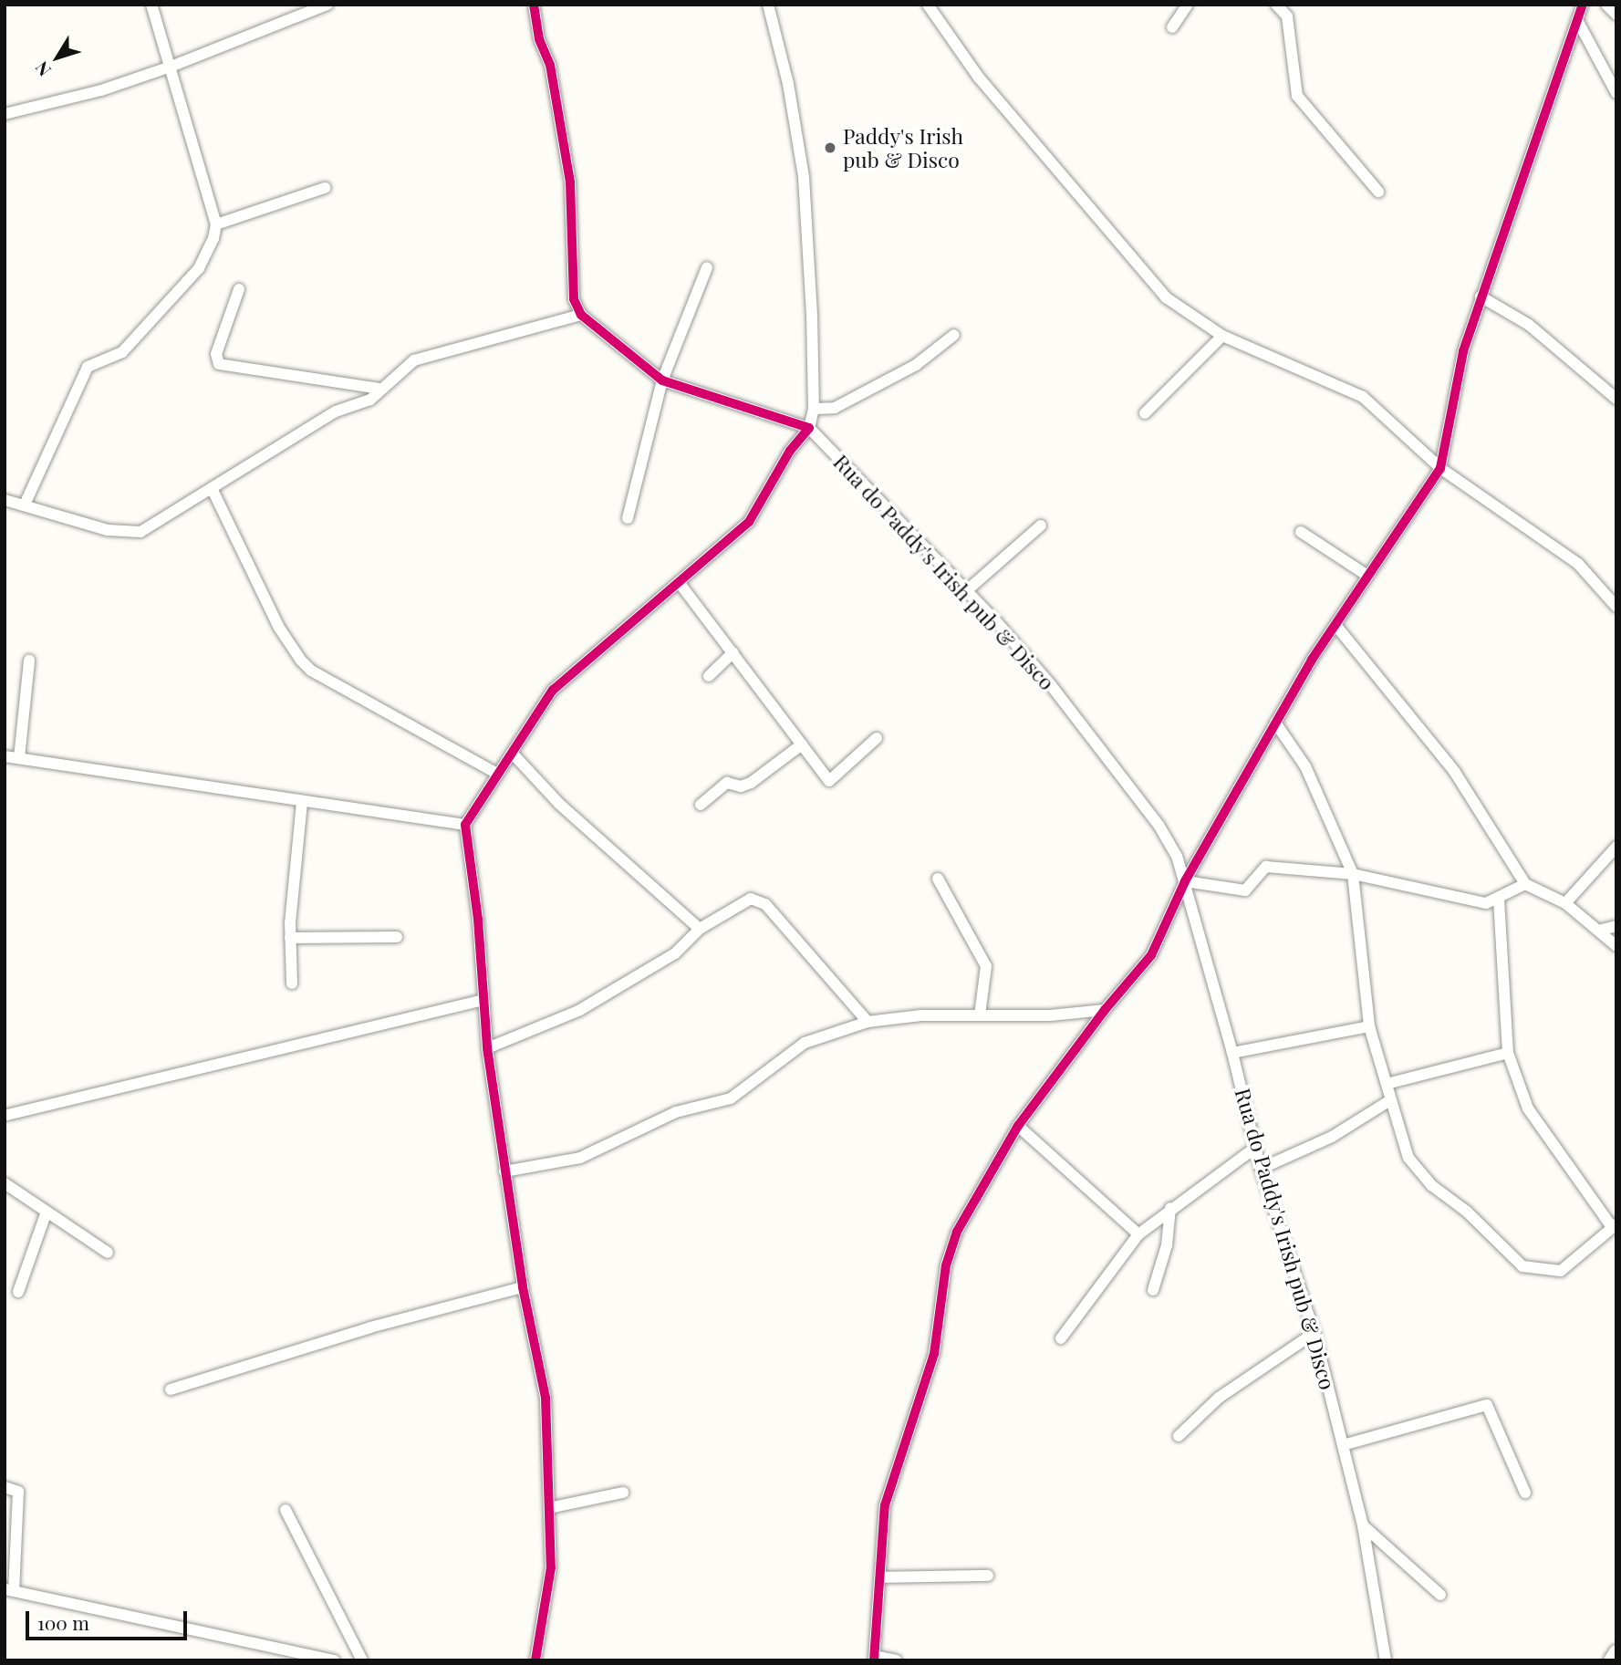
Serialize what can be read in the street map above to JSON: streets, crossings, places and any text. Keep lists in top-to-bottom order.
{
  "streets": {
    "street": ["Rua do Paddy's Irish pub & Disco"]
  },
  "places": ["Paddy's Irish pub & Disco"],
  "scale_bar": "100 m",
  "north": "bottom left"
}
